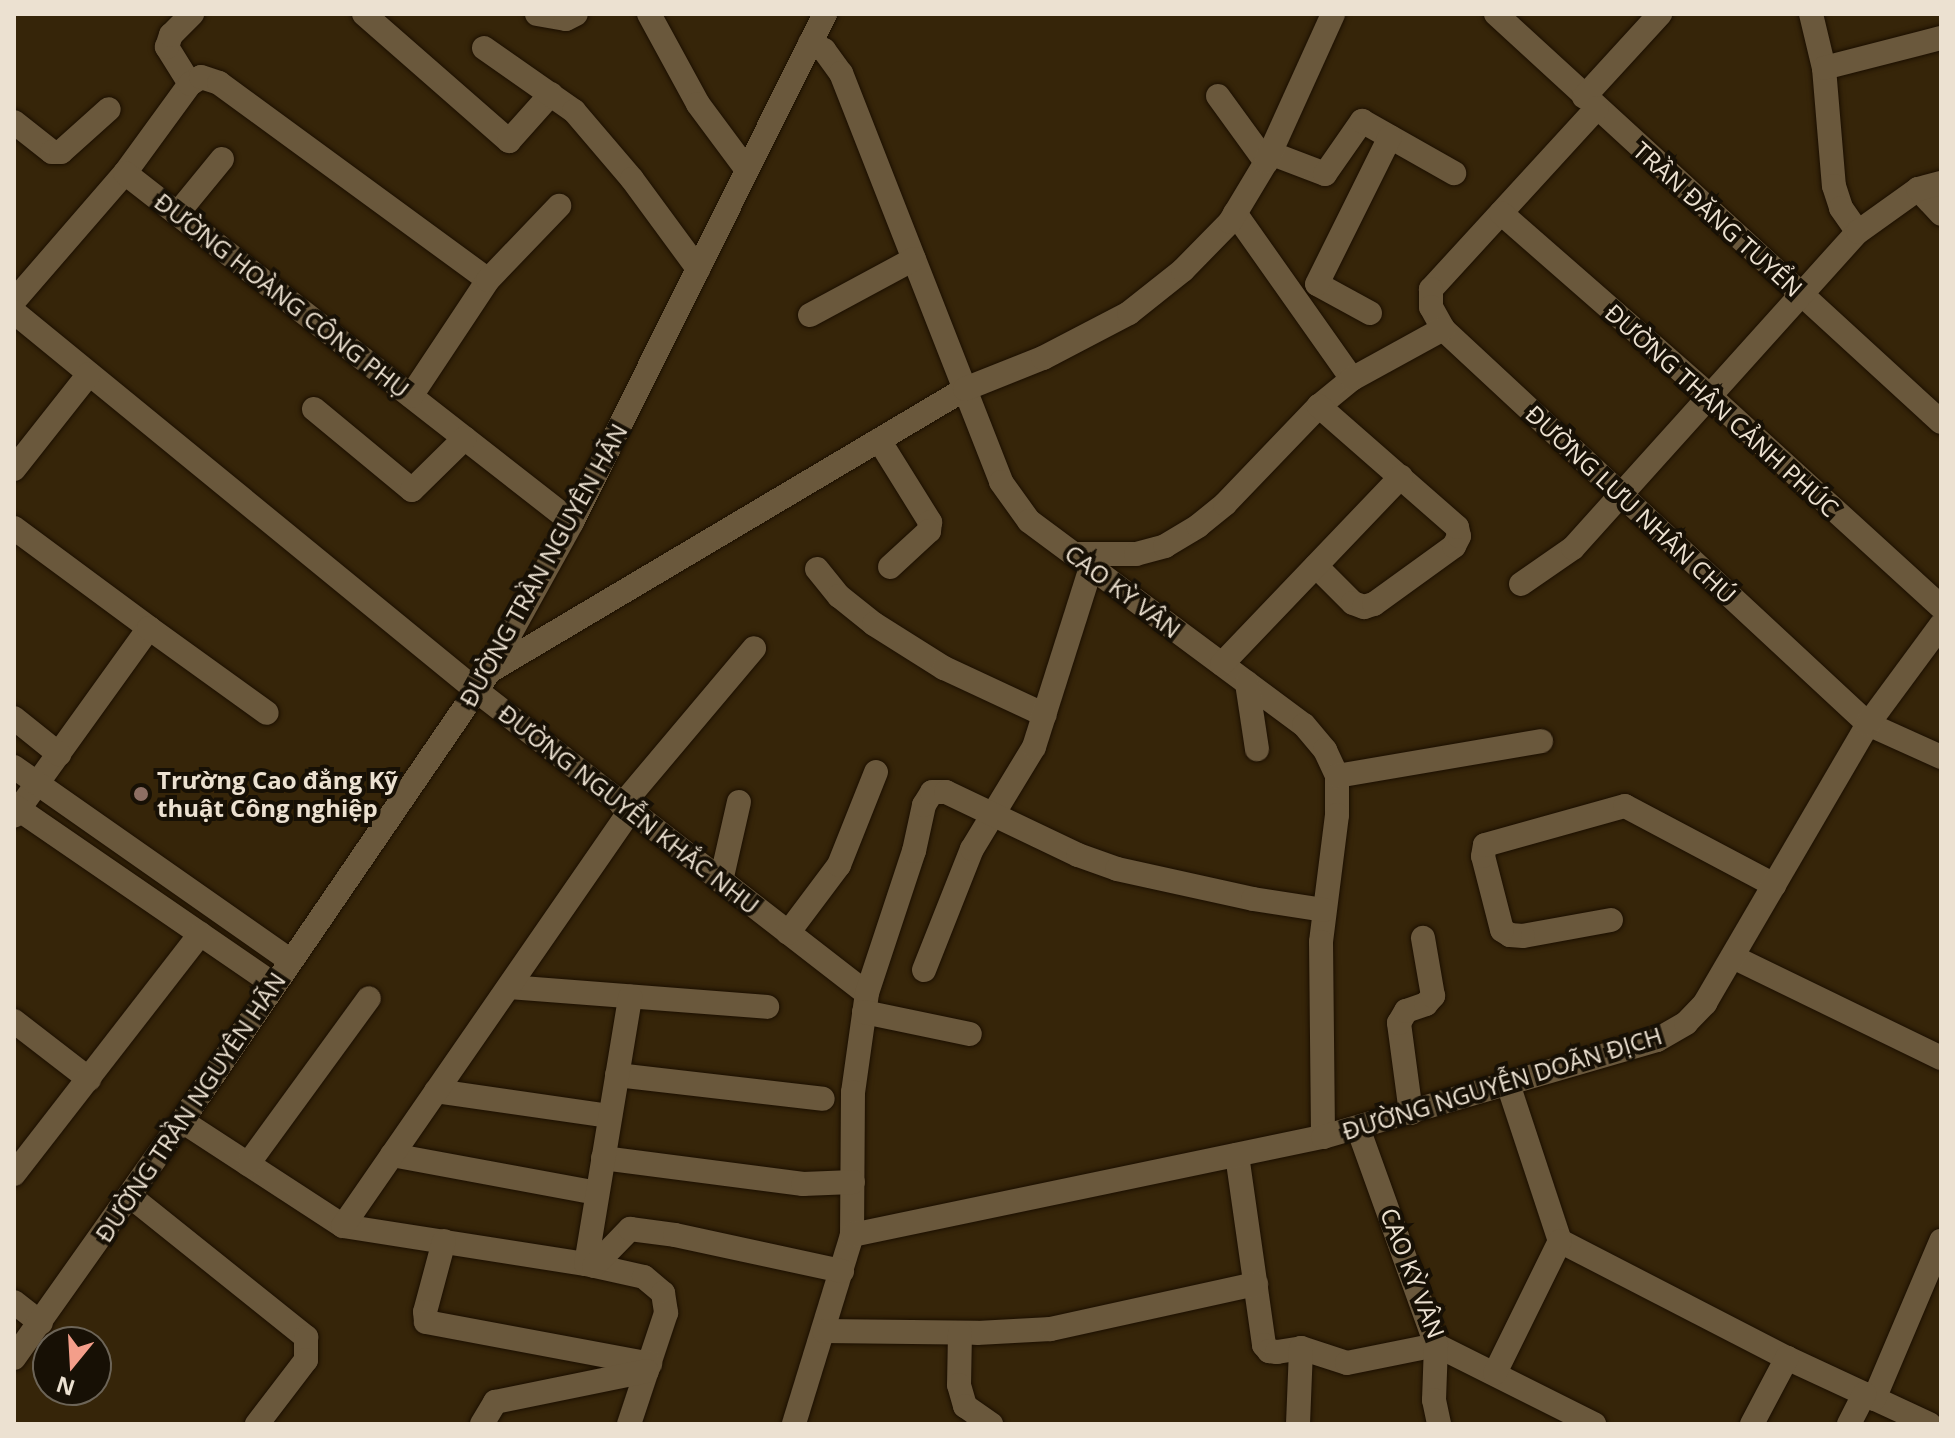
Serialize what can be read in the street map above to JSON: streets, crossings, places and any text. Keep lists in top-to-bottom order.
{
  "streets": {
    "street": [
      "TRẦN ĐĂNG TUYỂN",
      "ĐƯỜNG HOÀNG CÔNG PHỤ",
      "ĐƯỜNG THÂN CẢNH PHÚC",
      "ĐƯỜNG LƯU NHÂN CHÚ",
      "ĐƯỜNG TRẦN NGUYÊN HÃN",
      "CAO KỲ VÂN",
      "ĐƯỜNG NGUYỄN KHẮC NHU",
      "ĐƯỜNG NGUYỄN DOÃN ĐỊCH"
    ]
  },
  "crossings": [
    ["ĐƯỜNG HOÀNG CÔNG PHỤ", "ĐƯỜNG TRẦN NGUYÊN HÃN"],
    ["ĐƯỜNG THÂN CẢNH PHÚC", "ĐƯỜNG LƯU NHÂN CHÚ"],
    ["ĐƯỜNG LƯU NHÂN CHÚ", "ĐƯỜNG NGUYỄN DOÃN ĐỊCH"],
    ["ĐƯỜNG TRẦN NGUYÊN HÃN", "CAO KỲ VÂN"],
    ["ĐƯỜNG TRẦN NGUYÊN HÃN", "ĐƯỜNG NGUYỄN KHẮC NHU"],
    ["CAO KỲ VÂN", "ĐƯỜNG NGUYỄN DOÃN ĐỊCH"]
  ],
  "places": ["Trường Cao đẳng Kỹ thuật Công nghiệp"],
  "north": "bottom"
}
